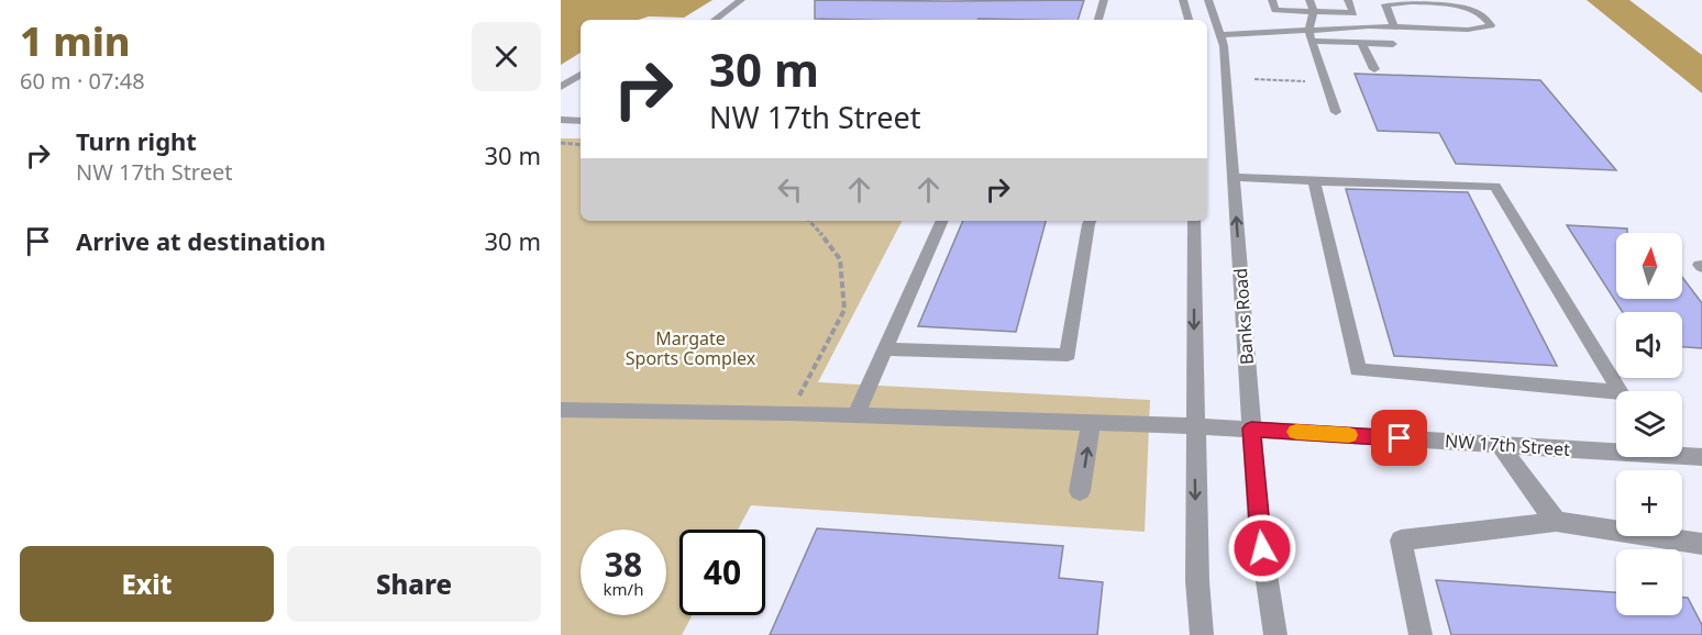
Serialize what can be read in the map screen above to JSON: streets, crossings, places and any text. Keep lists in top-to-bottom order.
{
  "streets": {
    "street": ["Banks Road", "NW 17th Street"]
  },
  "crossings": [
    ["Banks Road", "NW 17th Street"]
  ],
  "parks": ["Margate Sports Complex"],
  "north": "top",
  "page": {
    "heading": ["1 min", "60 m · 07:48"],
    "turn": ["30 m", "NW 17th Street"],
    "list": [
      {
        "name": "Turn right",
        "note": "NW 17th Street",
        "value": "30 m"
      },
      {
        "name": "Arrive at destination",
        "value": "30 m"
      }
    ],
    "map_buttons": ["+", "−"],
    "speed": "38 km/h",
    "limit": "40",
    "buttons": ["Exit", "Share"]
  }
}
